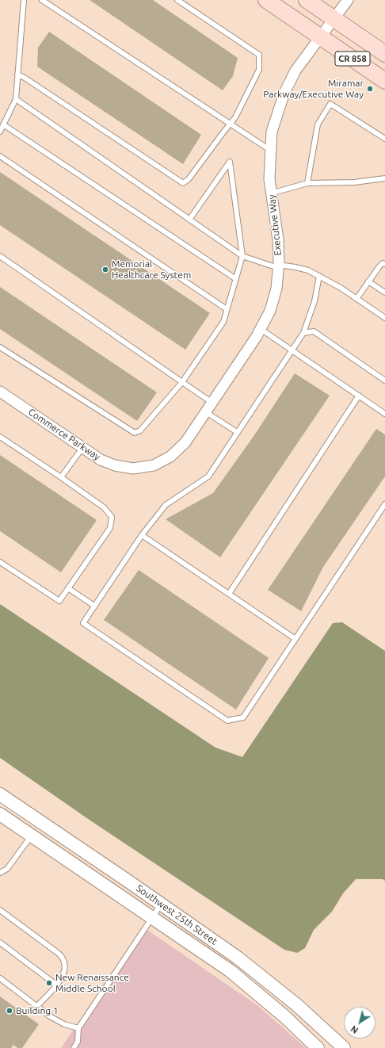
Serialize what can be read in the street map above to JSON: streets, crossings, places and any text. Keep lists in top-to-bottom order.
{
  "streets": {
    "main road": ["CR 858"],
    "street": ["Executive Way", "Commerce Parkway", "Southwest 25th Street"]
  },
  "crossings": [
    ["CR 858", "Executive Way"],
    ["Executive Way", "Commerce Parkway"]
  ],
  "places": [
    "Miramar Parkway/Executive Way",
    "Memorial Healthcare System",
    "New Renaissance Middle School",
    "Building 1"
  ],
  "north": "bottom left"
}
